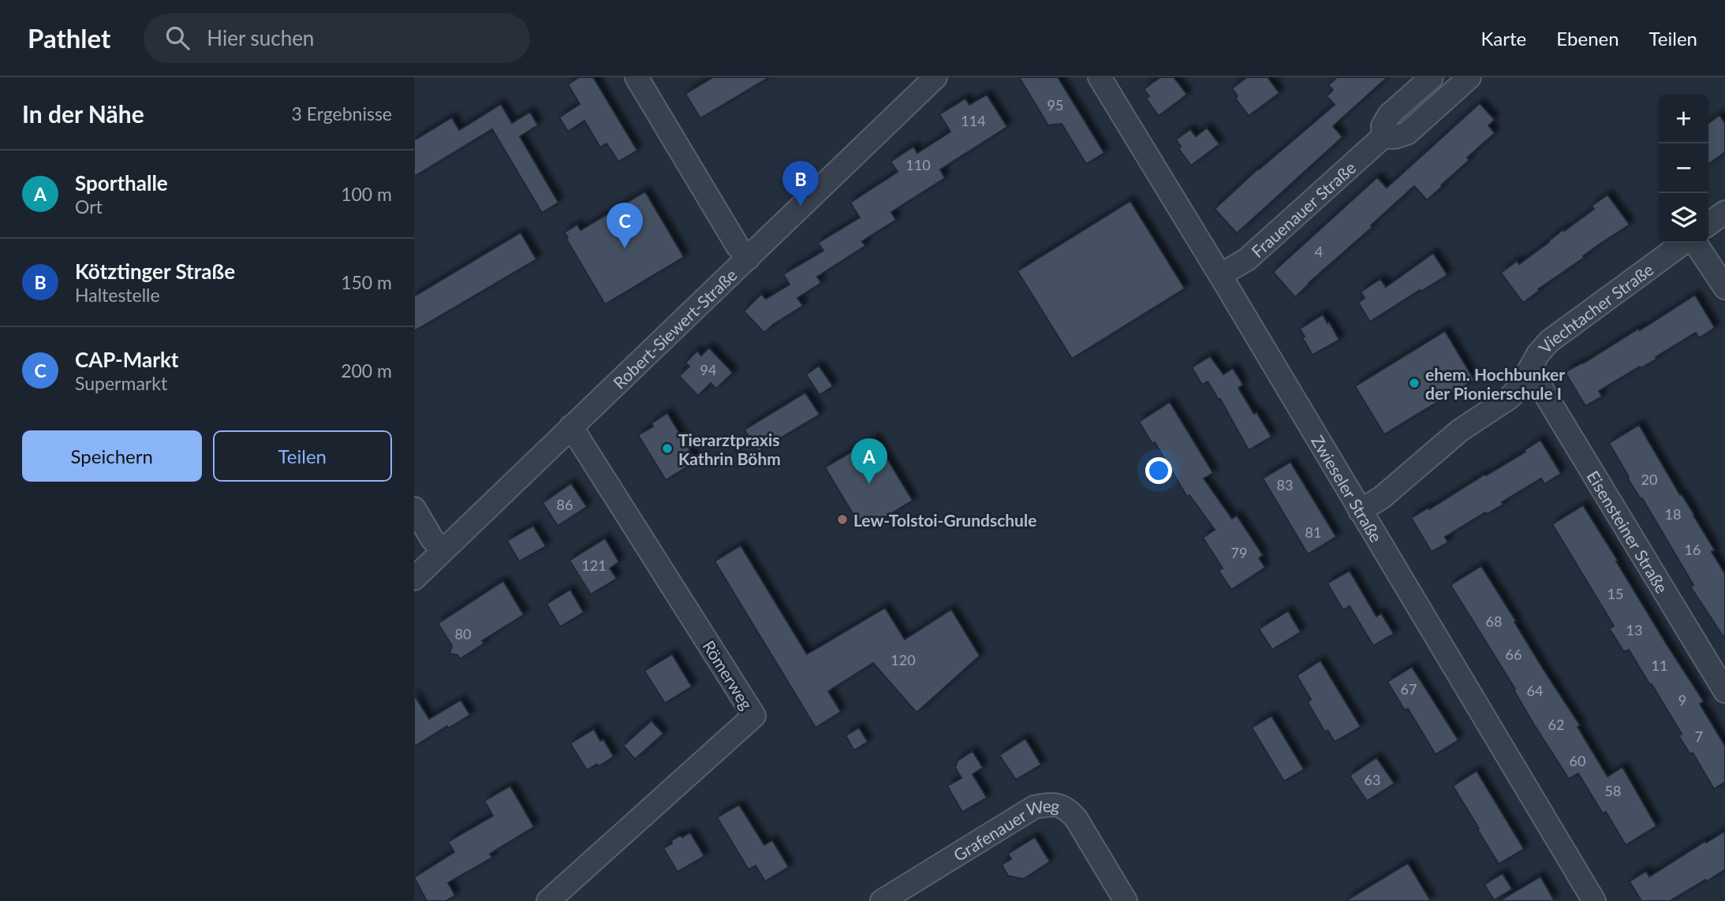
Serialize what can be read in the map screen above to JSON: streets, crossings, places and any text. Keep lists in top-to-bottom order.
{
  "streets": {
    "street": [
      "Frauenauer Straße",
      "Viechtacher Straße",
      "Robert-Siewert-Straße",
      "Zwieseler Straße",
      "Eisensteiner Straße",
      "Römerweg",
      "Grafenauer Weg"
    ]
  },
  "crossings": [
    ["Frauenauer Straße", "Zwieseler Straße"],
    ["Viechtacher Straße", "Zwieseler Straße"],
    ["Viechtacher Straße", "Eisensteiner Straße"],
    ["Robert-Siewert-Straße", "Römerweg"]
  ],
  "places": ["ehem. Hochbunker der Pionierschule I", "Tierarztpraxis Kathrin Böhm", "Lew-Tolstoi-Grundschule"],
  "house_numbers": [
    "95",
    "114",
    "110",
    "4",
    "94",
    "20",
    "83",
    "86",
    "18",
    "81",
    "16",
    "79",
    "121",
    "15",
    "68",
    "13",
    "80",
    "66",
    "120",
    "11",
    "67",
    "64",
    "9",
    "62",
    "7",
    "60",
    "63",
    "58"
  ],
  "page": {
    "header": "Pathlet",
    "search": "Hier suchen",
    "nav": ["Karte", "Ebenen", "Teilen"],
    "heading": ["In der Nähe", "3 Ergebnisse"],
    "map_buttons": ["+", "−"],
    "list": [
      {
        "mark": "A",
        "name": "Sporthalle",
        "note": "Ort",
        "value": "100 m"
      },
      {
        "mark": "B",
        "name": "Kötztinger Straße",
        "note": "Haltestelle",
        "value": "150 m"
      },
      {
        "mark": "C",
        "name": "CAP-Markt",
        "note": "Supermarkt",
        "value": "200 m"
      }
    ],
    "pins": ["B", "C", "A"],
    "buttons": ["Speichern", "Teilen"]
  }
}
